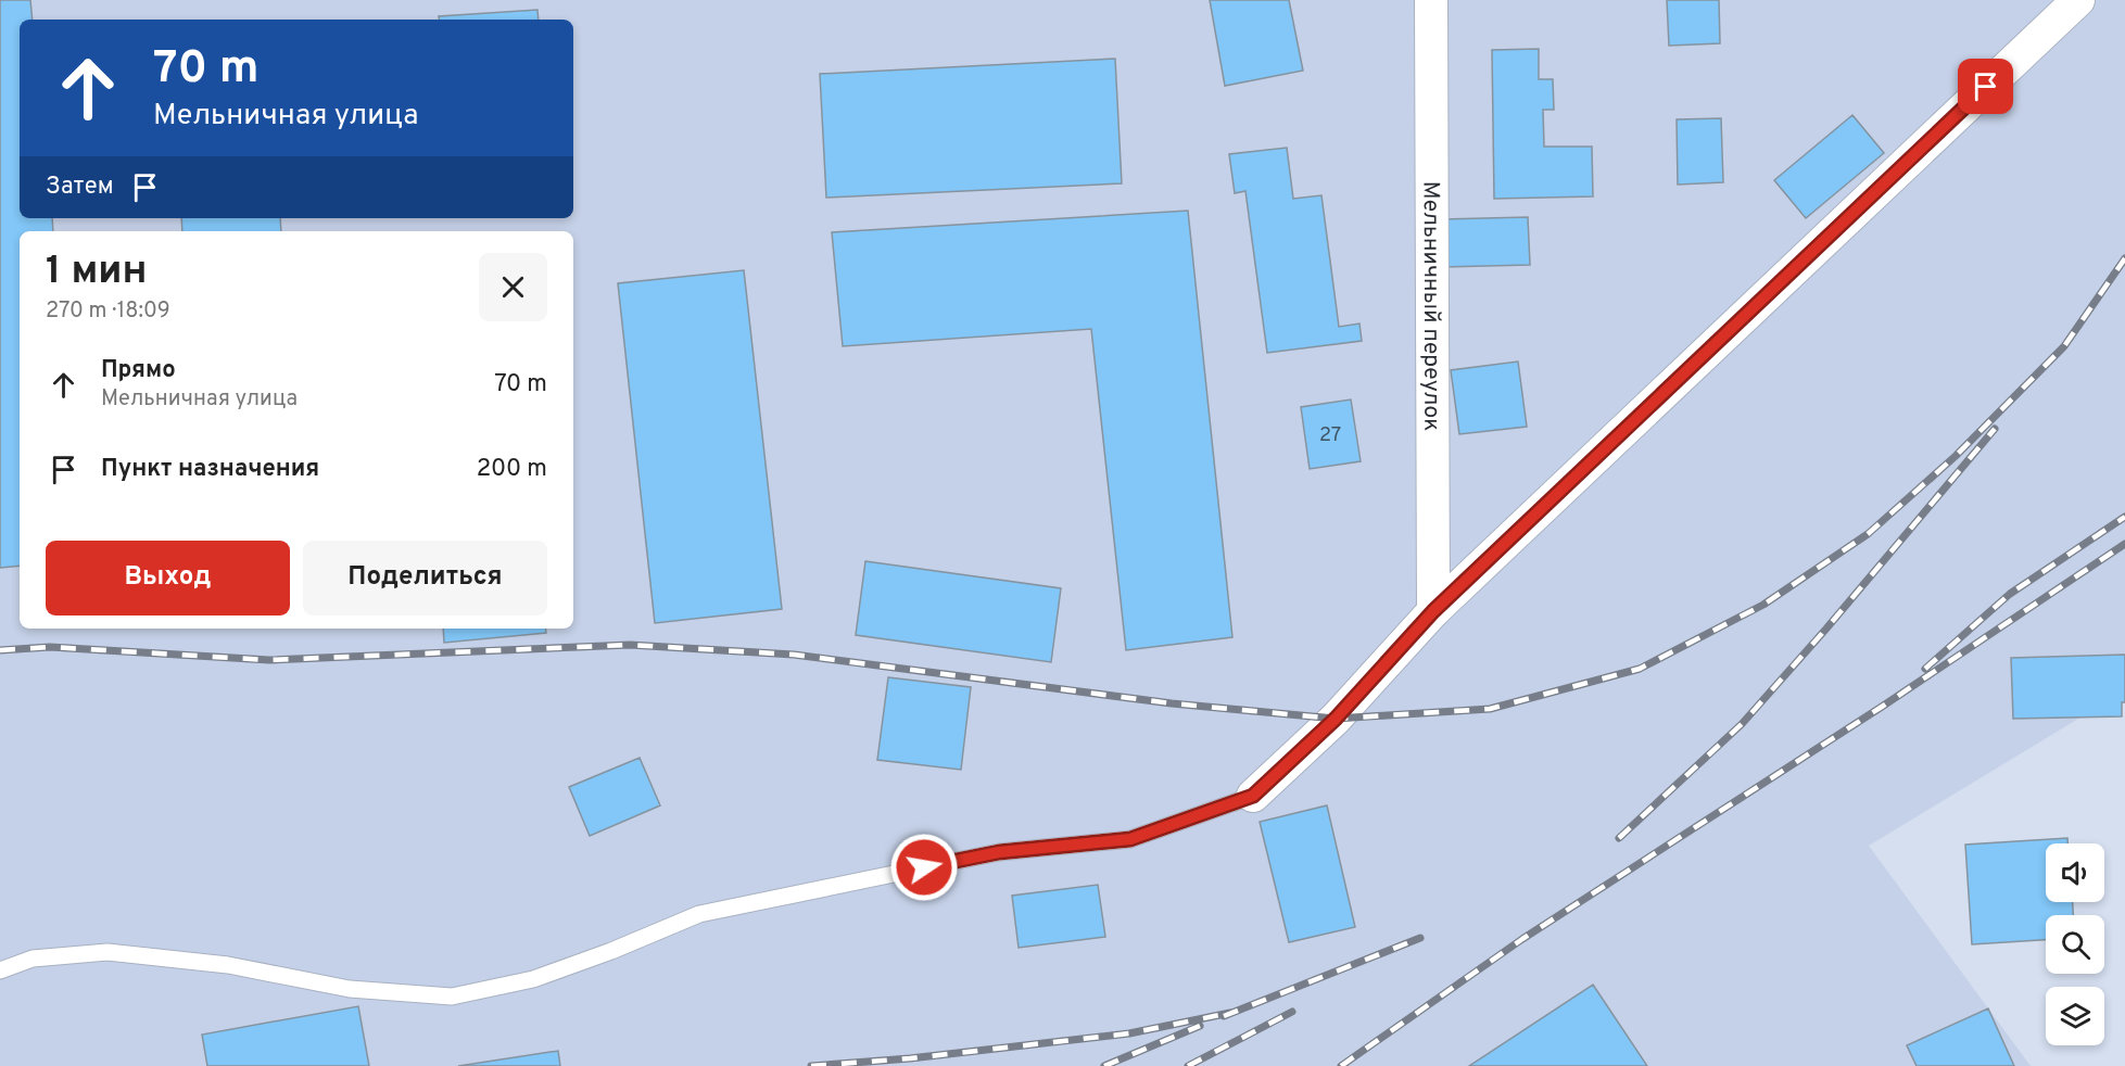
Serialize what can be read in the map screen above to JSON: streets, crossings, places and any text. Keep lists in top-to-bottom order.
{
  "streets": {
    "street": ["Мельничный переулок"]
  },
  "house_numbers": ["27"],
  "page": {
    "turn": ["70 m", "Мельничная улица"],
    "then": "Затем",
    "heading": ["1 мин", "270 m · 18:09"],
    "list": [
      {
        "name": "Прямо",
        "note": "Мельничная улица",
        "value": "70 m"
      },
      {
        "name": "Пункт назначения",
        "value": "200 m"
      }
    ],
    "buttons": ["Выход", "Поделиться"]
  }
}
